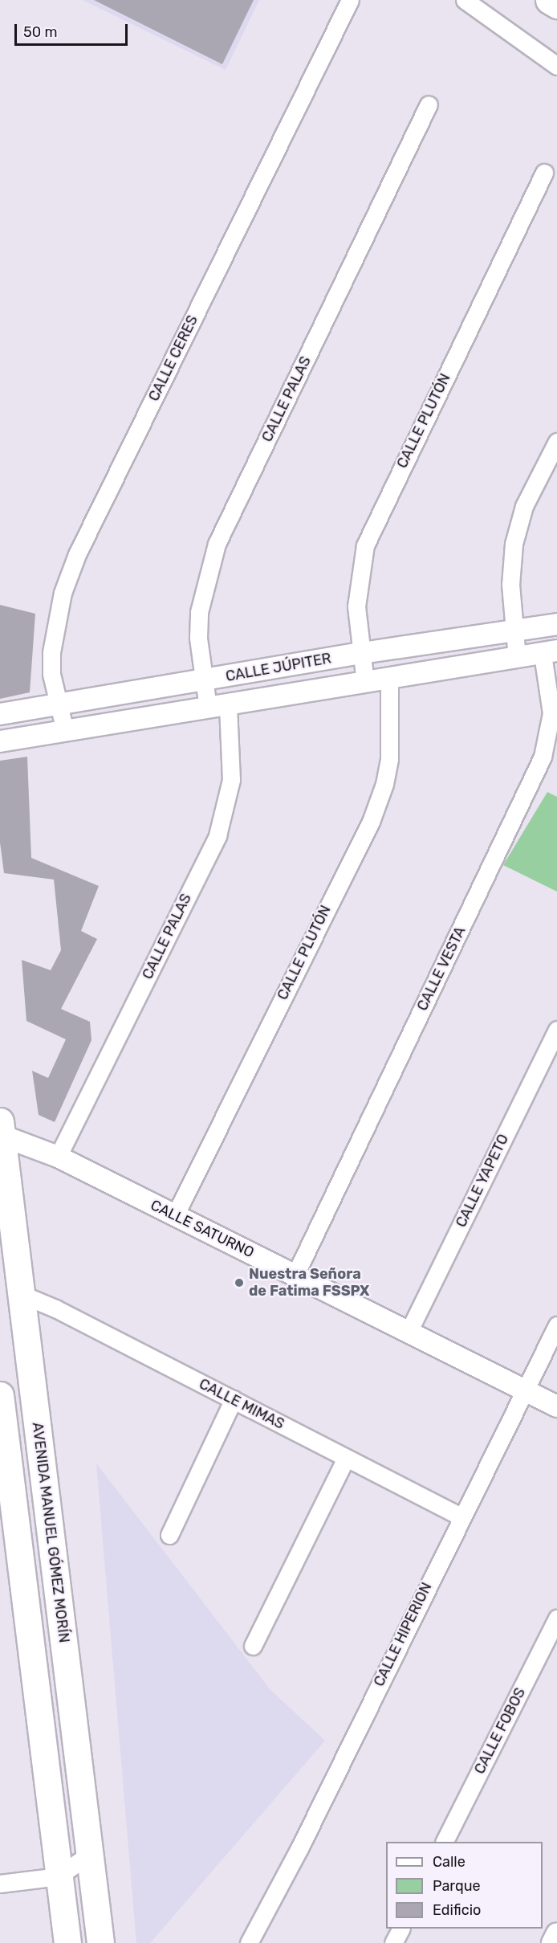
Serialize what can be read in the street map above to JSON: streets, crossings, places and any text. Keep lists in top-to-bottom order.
{
  "streets": {
    "main road": ["AVENIDA MANUEL GÓMEZ MORÍN"],
    "street": [
      "CALLE CERES",
      "CALLE PALAS",
      "CALLE PLUTÓN",
      "CALLE JÚPITER",
      "CALLE VESTA",
      "CALLE YAPETO",
      "CALLE SATURNO",
      "CALLE MIMAS",
      "CALLE HIPERION",
      "CALLE FOBOS"
    ]
  },
  "crossings": [
    ["CALLE CERES", "CALLE JÚPITER"],
    ["CALLE PALAS", "CALLE JÚPITER"],
    ["CALLE PALAS", "CALLE SATURNO"],
    ["CALLE PLUTÓN", "CALLE JÚPITER"],
    ["CALLE PLUTÓN", "CALLE SATURNO"],
    ["CALLE JÚPITER", "CALLE VESTA"],
    ["CALLE VESTA", "CALLE SATURNO"],
    ["CALLE YAPETO", "CALLE SATURNO"],
    ["CALLE SATURNO", "AVENIDA MANUEL GÓMEZ MORÍN"],
    ["CALLE SATURNO", "CALLE HIPERION"],
    ["CALLE MIMAS", "AVENIDA MANUEL GÓMEZ MORÍN"],
    ["CALLE MIMAS", "CALLE HIPERION"]
  ],
  "places": ["Nuestra Señora de Fatima FSSPX"],
  "legend": ["Calle", "Parque", "Edificio"],
  "scale_bar": "50 m"
}
